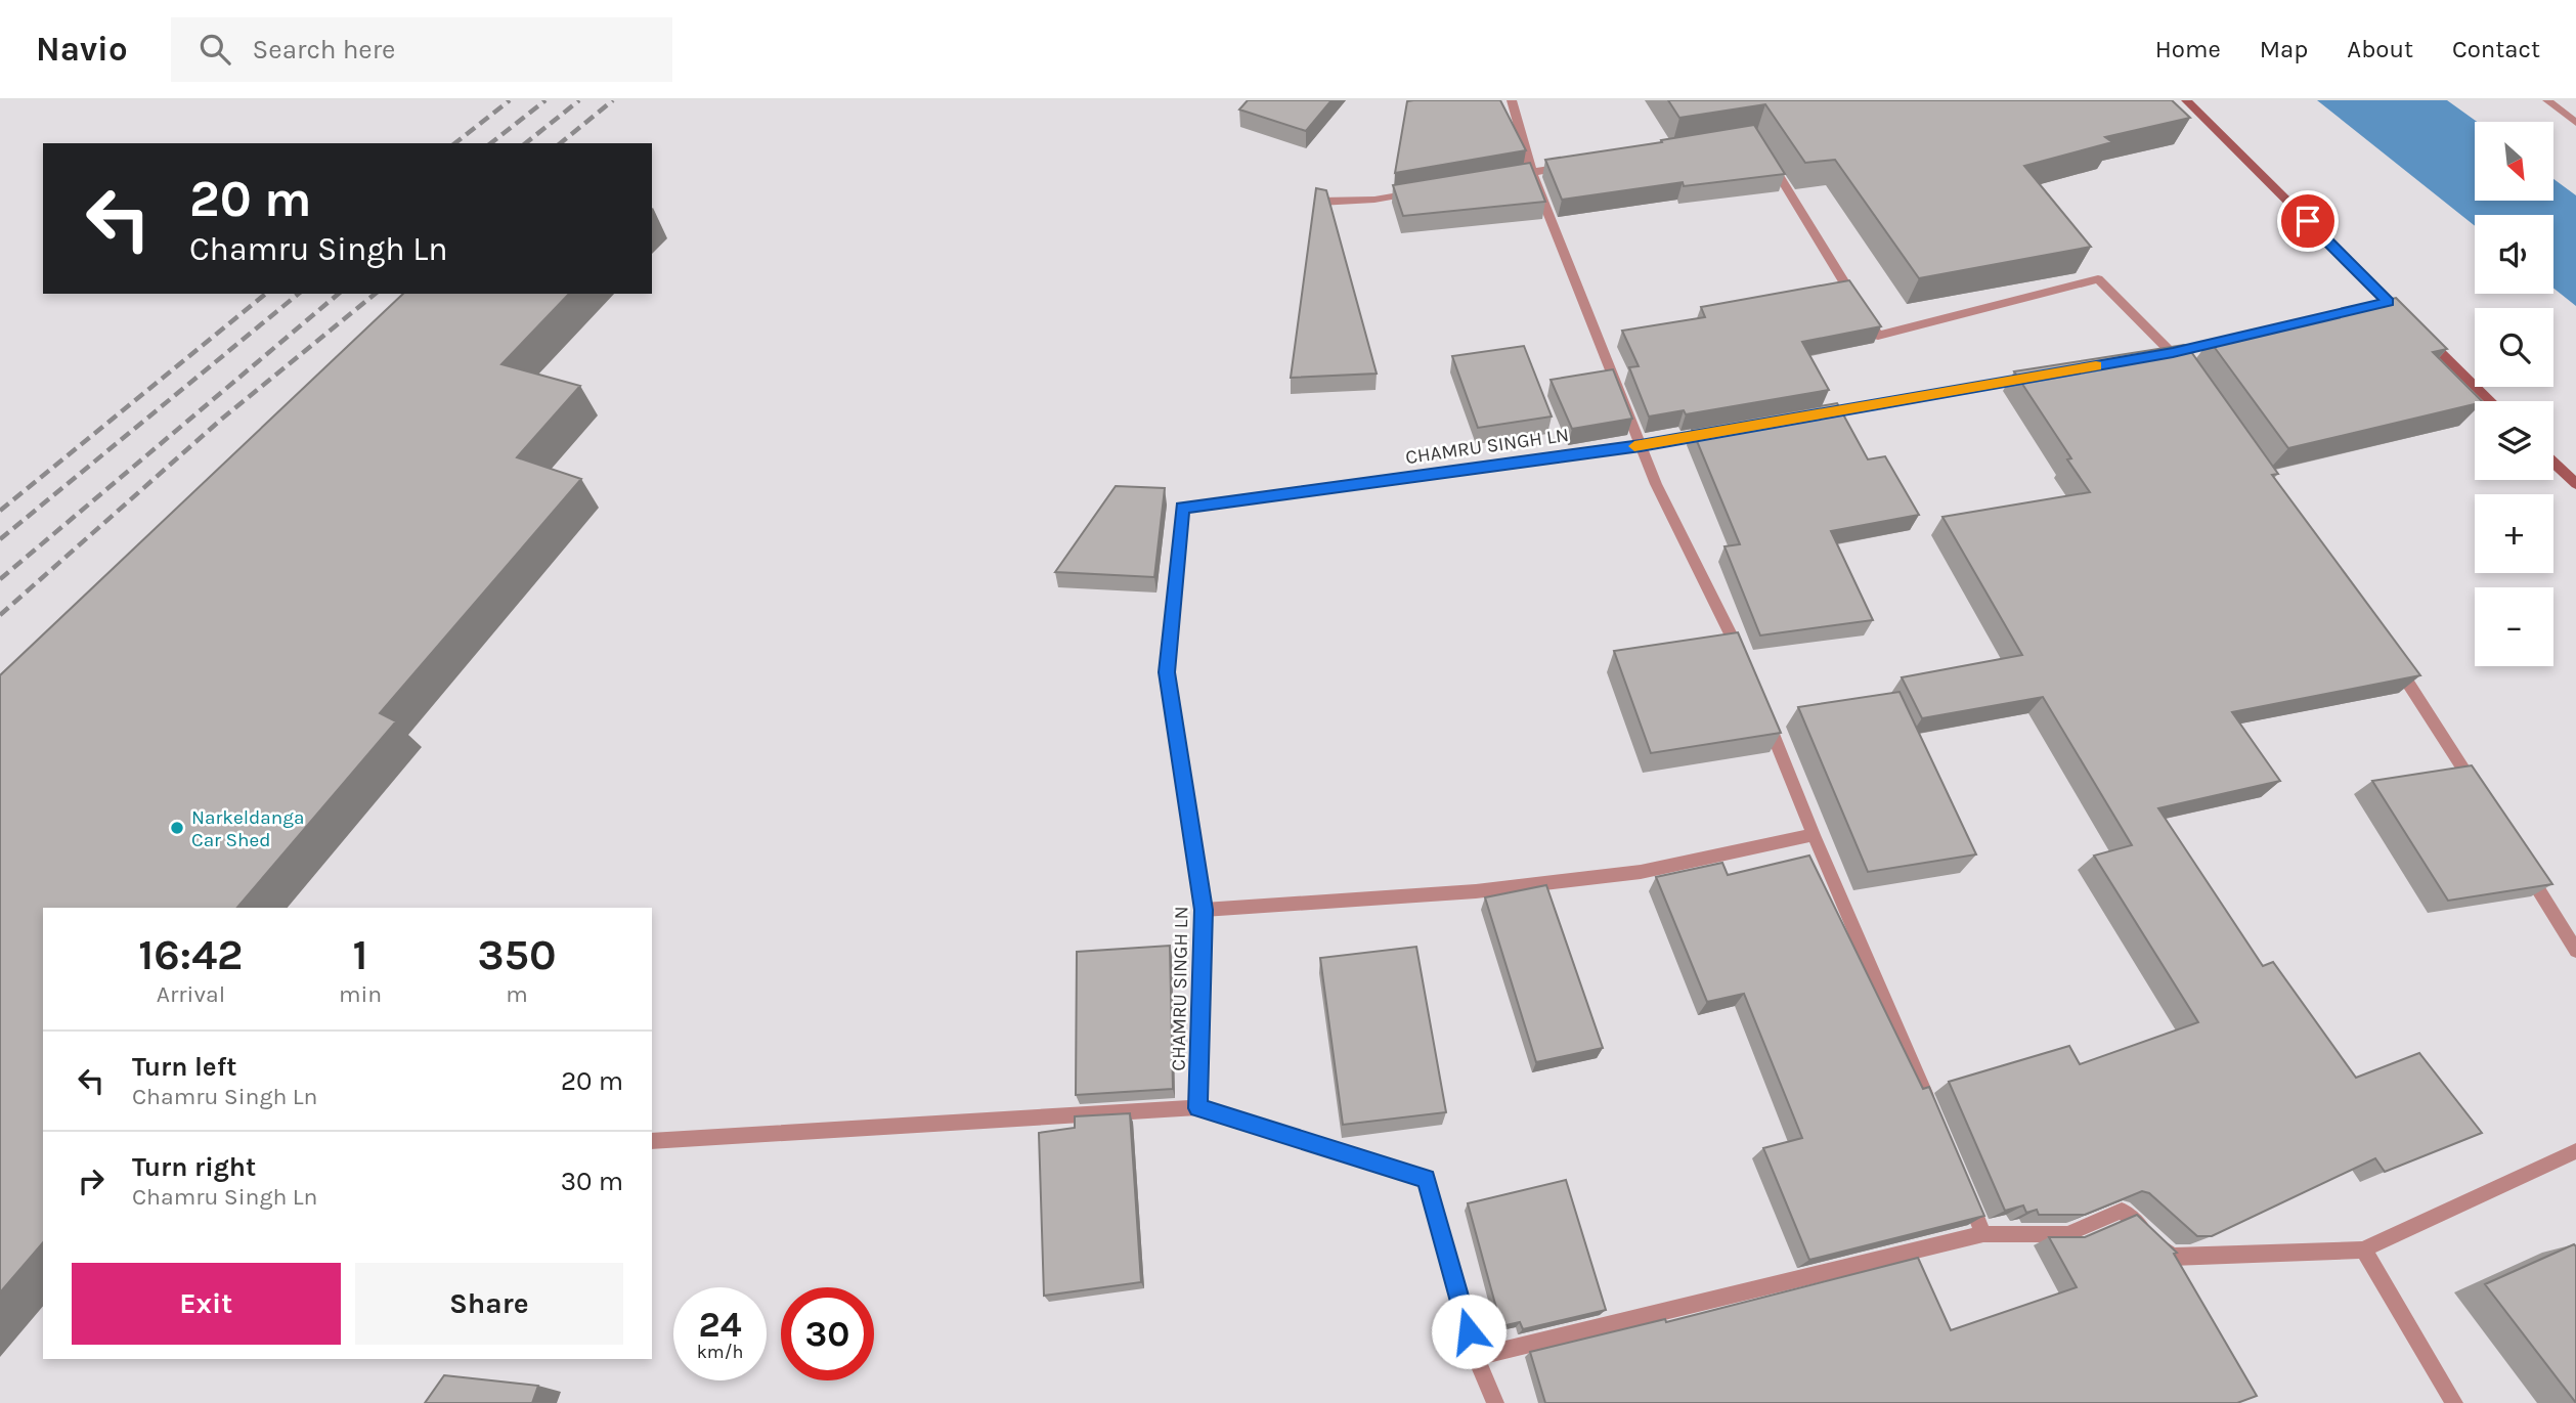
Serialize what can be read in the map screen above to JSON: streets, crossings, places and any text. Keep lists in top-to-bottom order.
{
  "streets": {
    "street": ["CHAMRU SINGH LN"]
  },
  "places": ["Narkeldanga Car Shed"],
  "north": "bottom right",
  "page": {
    "header": "Navio",
    "search": "Search here",
    "nav": [
      "Home",
      "Map",
      "About",
      "Contact"
    ],
    "map_buttons": ["+", "−"],
    "turn": ["20 m", "Chamru Singh Ln"],
    "eta": [
      "16:42",
      "Arrival",
      "1",
      "min",
      "350",
      "m"
    ],
    "list": [
      {
        "name": "Turn left",
        "note": "Chamru Singh Ln",
        "value": "20 m"
      },
      {
        "name": "Turn right",
        "note": "Chamru Singh Ln",
        "value": "30 m"
      }
    ],
    "buttons": ["Exit", "Share"],
    "speed": "24 km/h",
    "limit": "30"
  }
}
